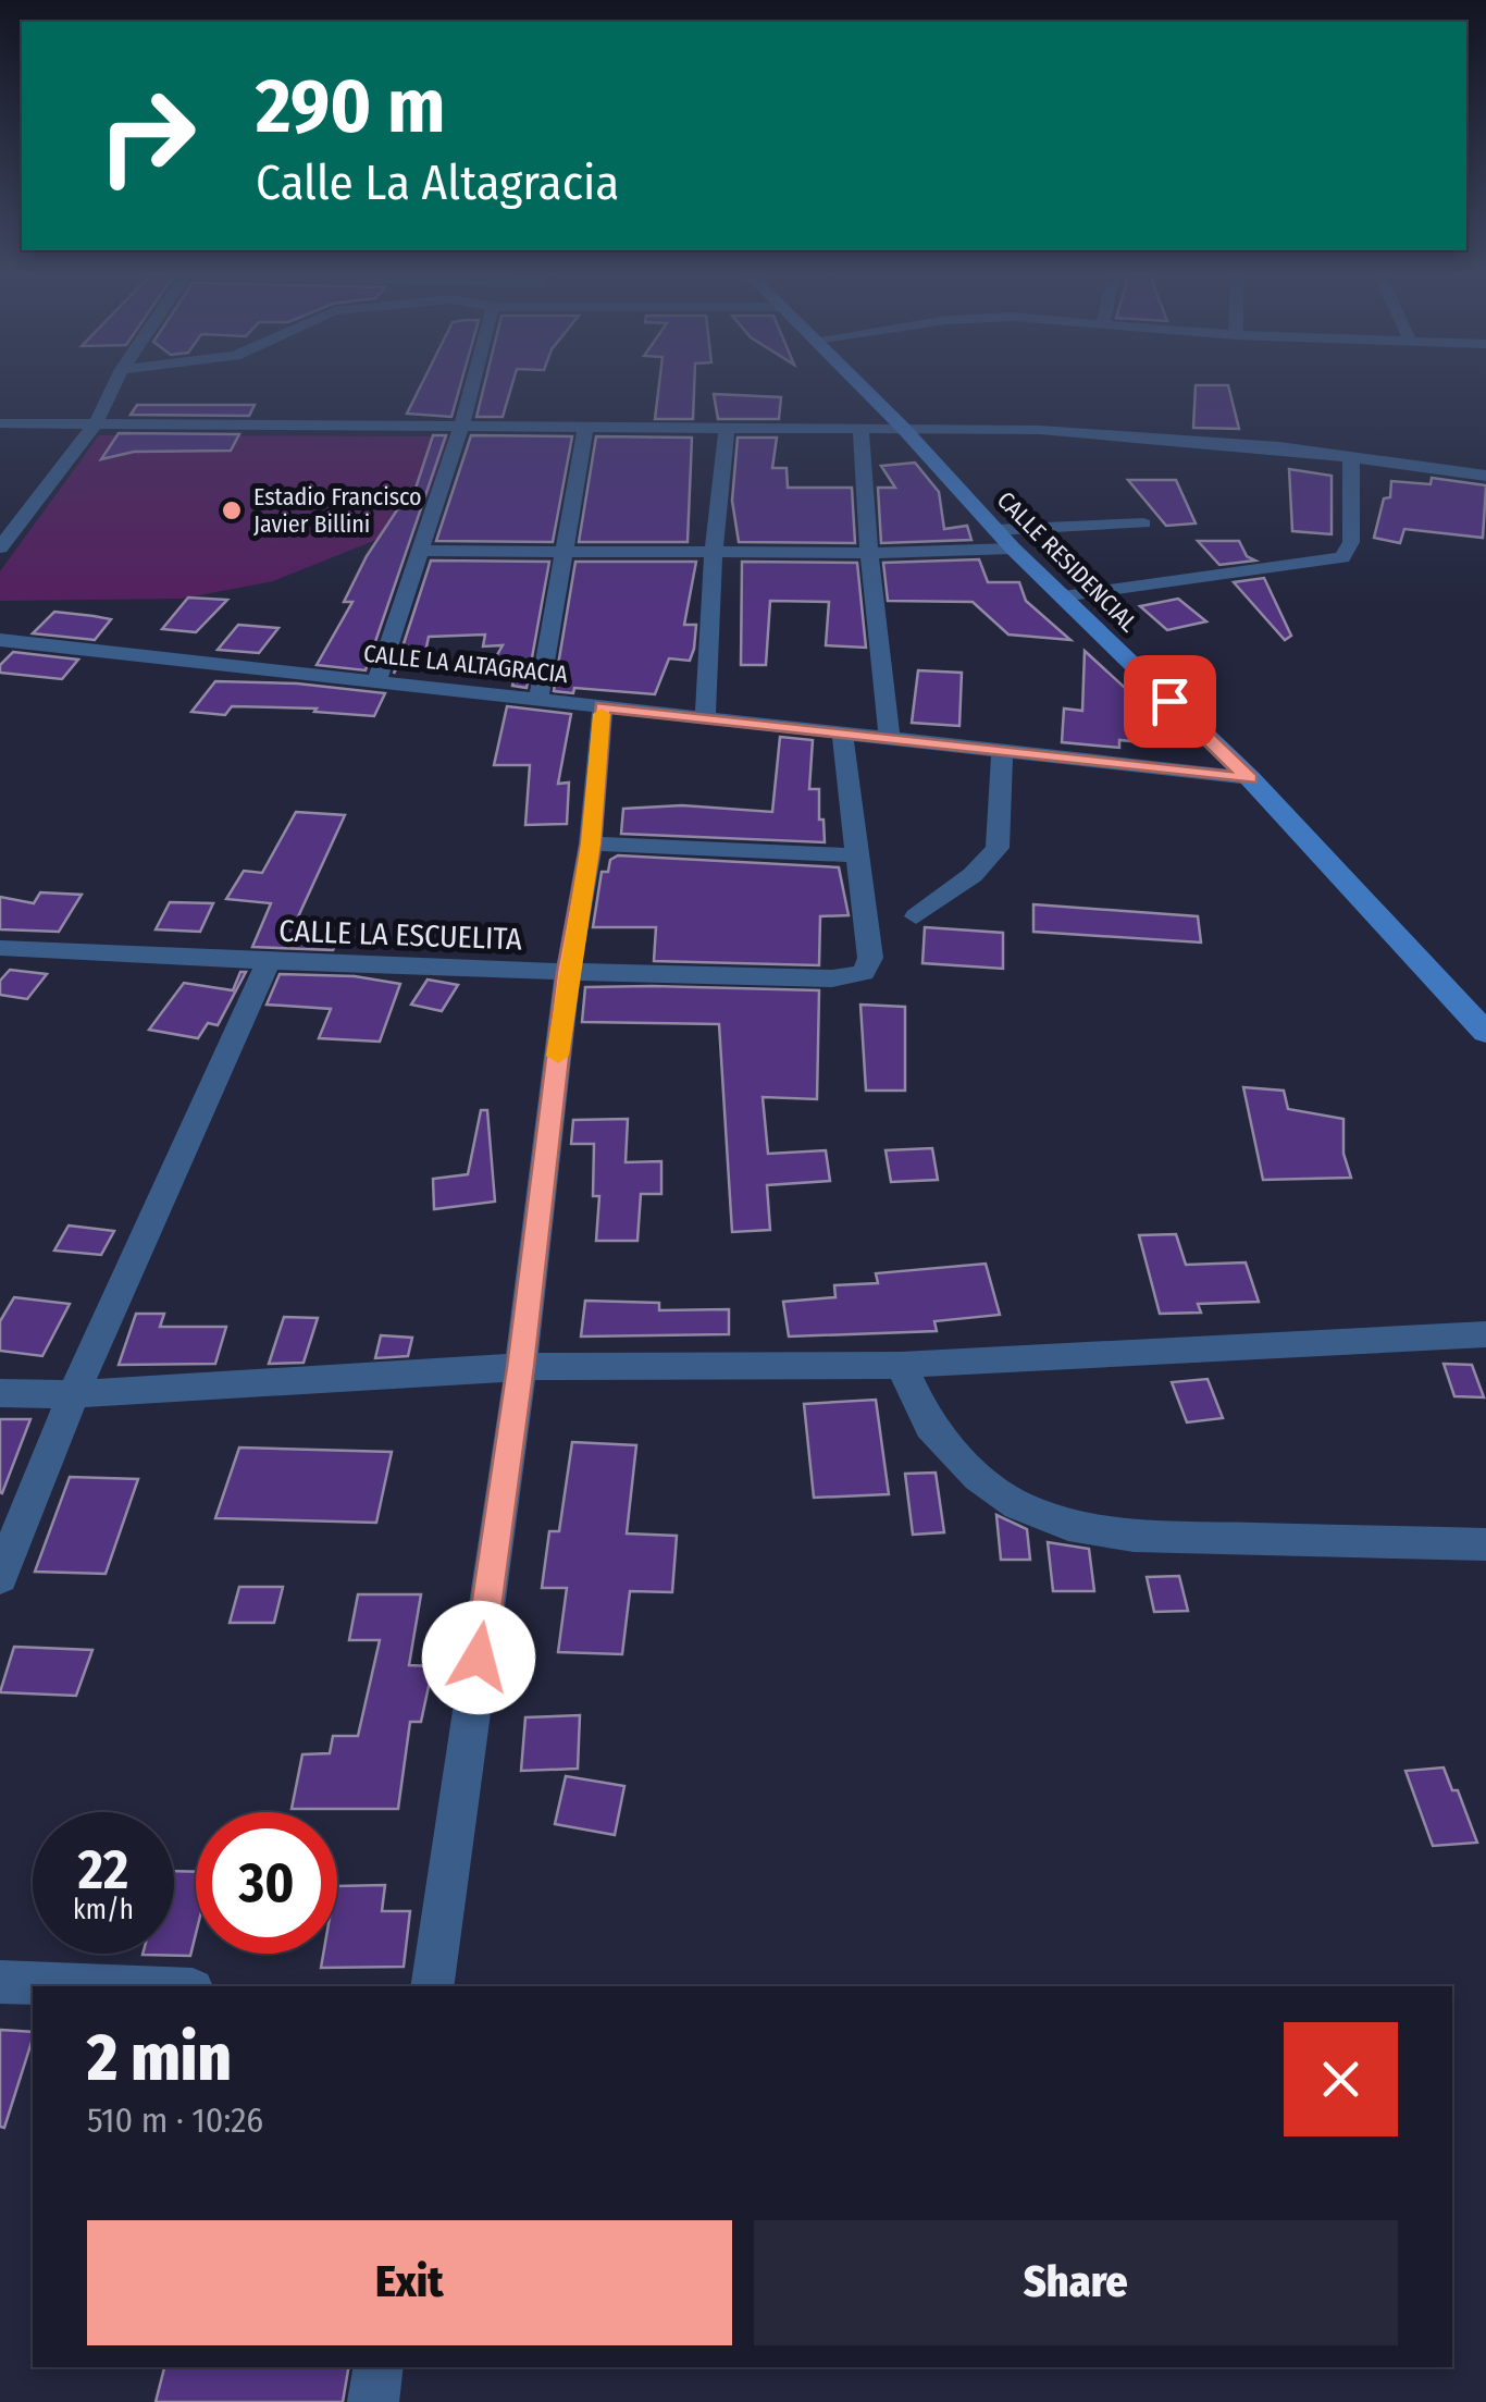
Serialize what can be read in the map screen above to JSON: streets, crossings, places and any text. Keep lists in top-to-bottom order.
{
  "streets": {
    "main road": ["CALLE RESIDENCIAL"],
    "street": ["CALLE LA ALTAGRACIA", "CALLE LA ESCUELITA"]
  },
  "crossings": [
    ["CALLE RESIDENCIAL", "CALLE LA ALTAGRACIA"]
  ],
  "places": ["Estadio Francisco Javier Billini"],
  "page": {
    "turn": ["290 m", "Calle La Altagracia"],
    "speed": "22 km/h",
    "limit": "30",
    "heading": ["2 min", "510 m · 10:26"],
    "buttons": ["Exit", "Share"]
  }
}
